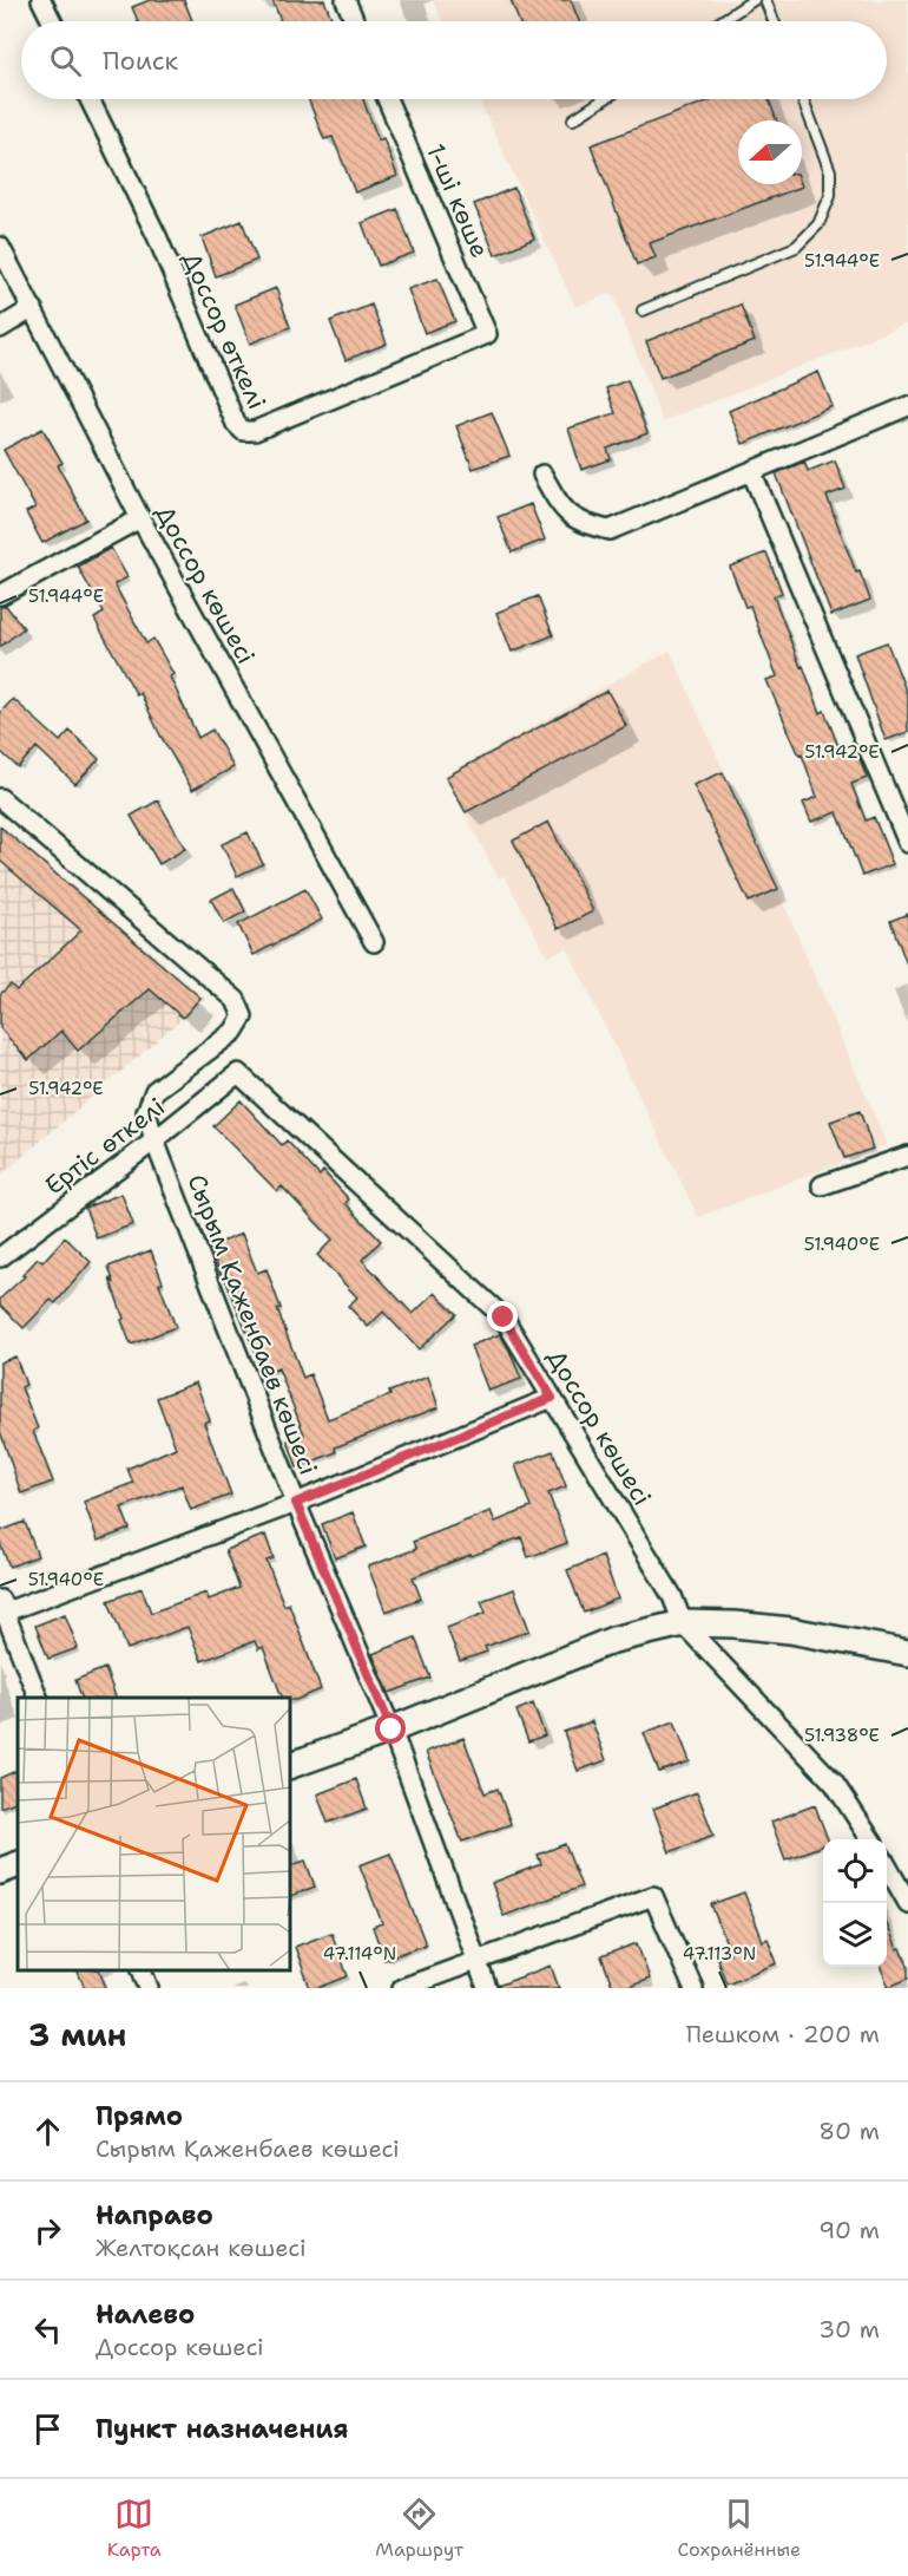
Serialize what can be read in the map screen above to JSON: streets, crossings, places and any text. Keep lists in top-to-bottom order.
{
  "streets": {
    "street": [
      "1-ші көше",
      "Доссор өткелі",
      "Доссор көшесі",
      "Ертіс өткелі",
      "Сырым Қаженбаев көшесі"
    ]
  },
  "crossings": [
    ["1-ші көше", "Доссор өткелі"],
    ["Доссор көшесі", "Ертіс өткелі"],
    ["Ертіс өткелі", "Сырым Қаженбаев көшесі"]
  ],
  "north": "left",
  "page": {
    "search": "Поиск",
    "heading": ["3 мин", "Пешком · 200 m"],
    "list": [
      ["Прямо", "Сырым Қаженбаев көшесі", "80 m"],
      ["Направо", "Желтоқсан көшесі", "90 m"],
      ["Налево", "Доссор көшесі", "30 m"],
      "Пункт назначения"
    ],
    "nav": ["Карта", "Маршрут", "Сохранённые"]
  },
  "coordinates": [
    "51.944°E",
    "51.942°E",
    "51.940°E",
    "51.938°E",
    "47.114°N",
    "47.113°N"
  ]
}
